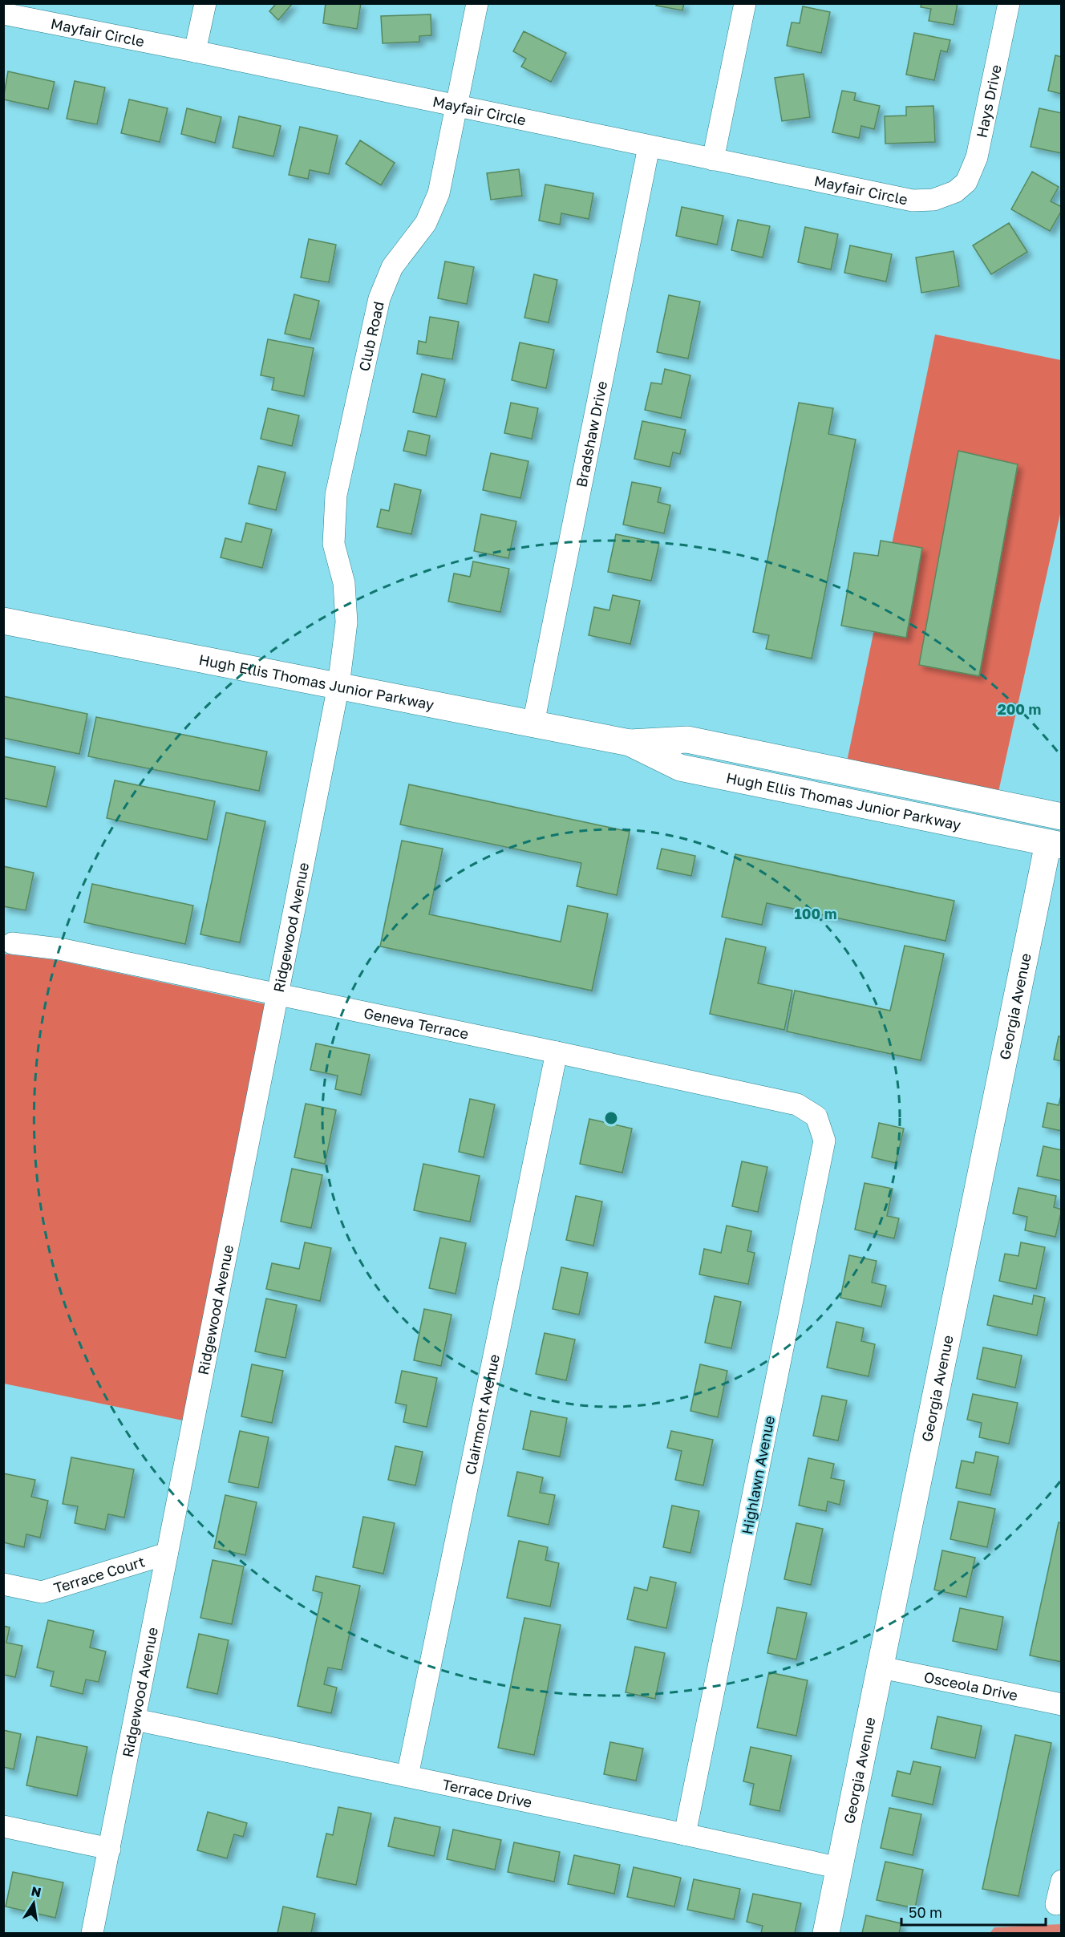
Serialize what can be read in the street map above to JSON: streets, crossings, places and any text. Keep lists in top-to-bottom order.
{
  "streets": {
    "main road": ["Hugh Ellis Thomas Junior Parkway", "Georgia Avenue"],
    "street": [
      "Mayfair Circle",
      "Hays Drive",
      "Club Road",
      "Bradshaw Drive",
      "Ridgewood Avenue",
      "Geneva Terrace",
      "Clairmont Avenue",
      "Highlawn Avenue",
      "Terrace Court",
      "Osceola Drive",
      "Terrace Drive"
    ]
  },
  "crossings": [
    ["Mayfair Circle", "Hays Drive"],
    ["Mayfair Circle", "Club Road"],
    ["Mayfair Circle", "Bradshaw Drive"],
    ["Club Road", "Hugh Ellis Thomas Junior Parkway"],
    ["Club Road", "Ridgewood Avenue"],
    ["Bradshaw Drive", "Hugh Ellis Thomas Junior Parkway"],
    ["Hugh Ellis Thomas Junior Parkway", "Ridgewood Avenue"],
    ["Hugh Ellis Thomas Junior Parkway", "Georgia Avenue"],
    ["Ridgewood Avenue", "Geneva Terrace"],
    ["Ridgewood Avenue", "Terrace Court"],
    ["Ridgewood Avenue", "Terrace Drive"],
    ["Georgia Avenue", "Osceola Drive"],
    ["Georgia Avenue", "Terrace Drive"],
    ["Geneva Terrace", "Clairmont Avenue"],
    ["Geneva Terrace", "Highlawn Avenue"],
    ["Clairmont Avenue", "Terrace Drive"],
    ["Highlawn Avenue", "Terrace Drive"]
  ],
  "scale_bar": "50 m",
  "north": "top",
  "rings": ["200 m", "100 m"]
}
